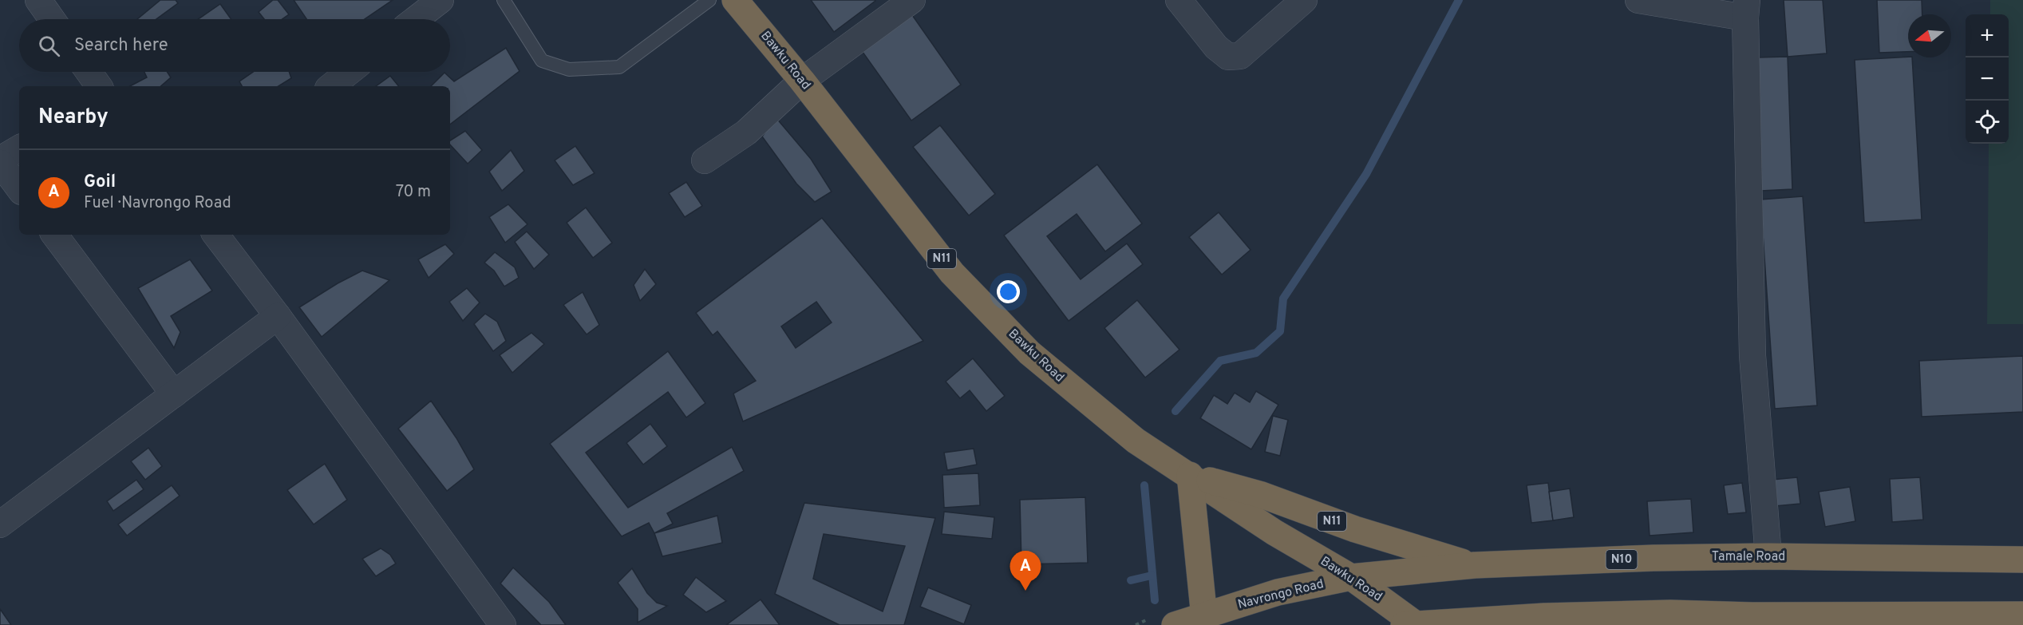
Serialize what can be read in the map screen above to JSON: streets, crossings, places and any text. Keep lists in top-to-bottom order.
{
  "streets": {
    "highway": [
      "Bawku Road",
      "N11",
      "Tamale Road",
      "N10",
      "Navrongo Road"
    ]
  },
  "crossings": [
    ["Bawku Road", "N11"],
    ["Bawku Road", "Navrongo Road"],
    ["N11", "Tamale Road"],
    ["N11", "Navrongo Road"],
    ["Tamale Road", "Navrongo Road"]
  ],
  "north": "left",
  "page": {
    "map_buttons": ["+", "−"],
    "search": "Search here",
    "heading": "Nearby",
    "list": [
      {
        "mark": "A",
        "name": "Goil",
        "note": "Fuel · Navrongo Road",
        "value": "70 m"
      }
    ],
    "pins": "A"
  }
}
